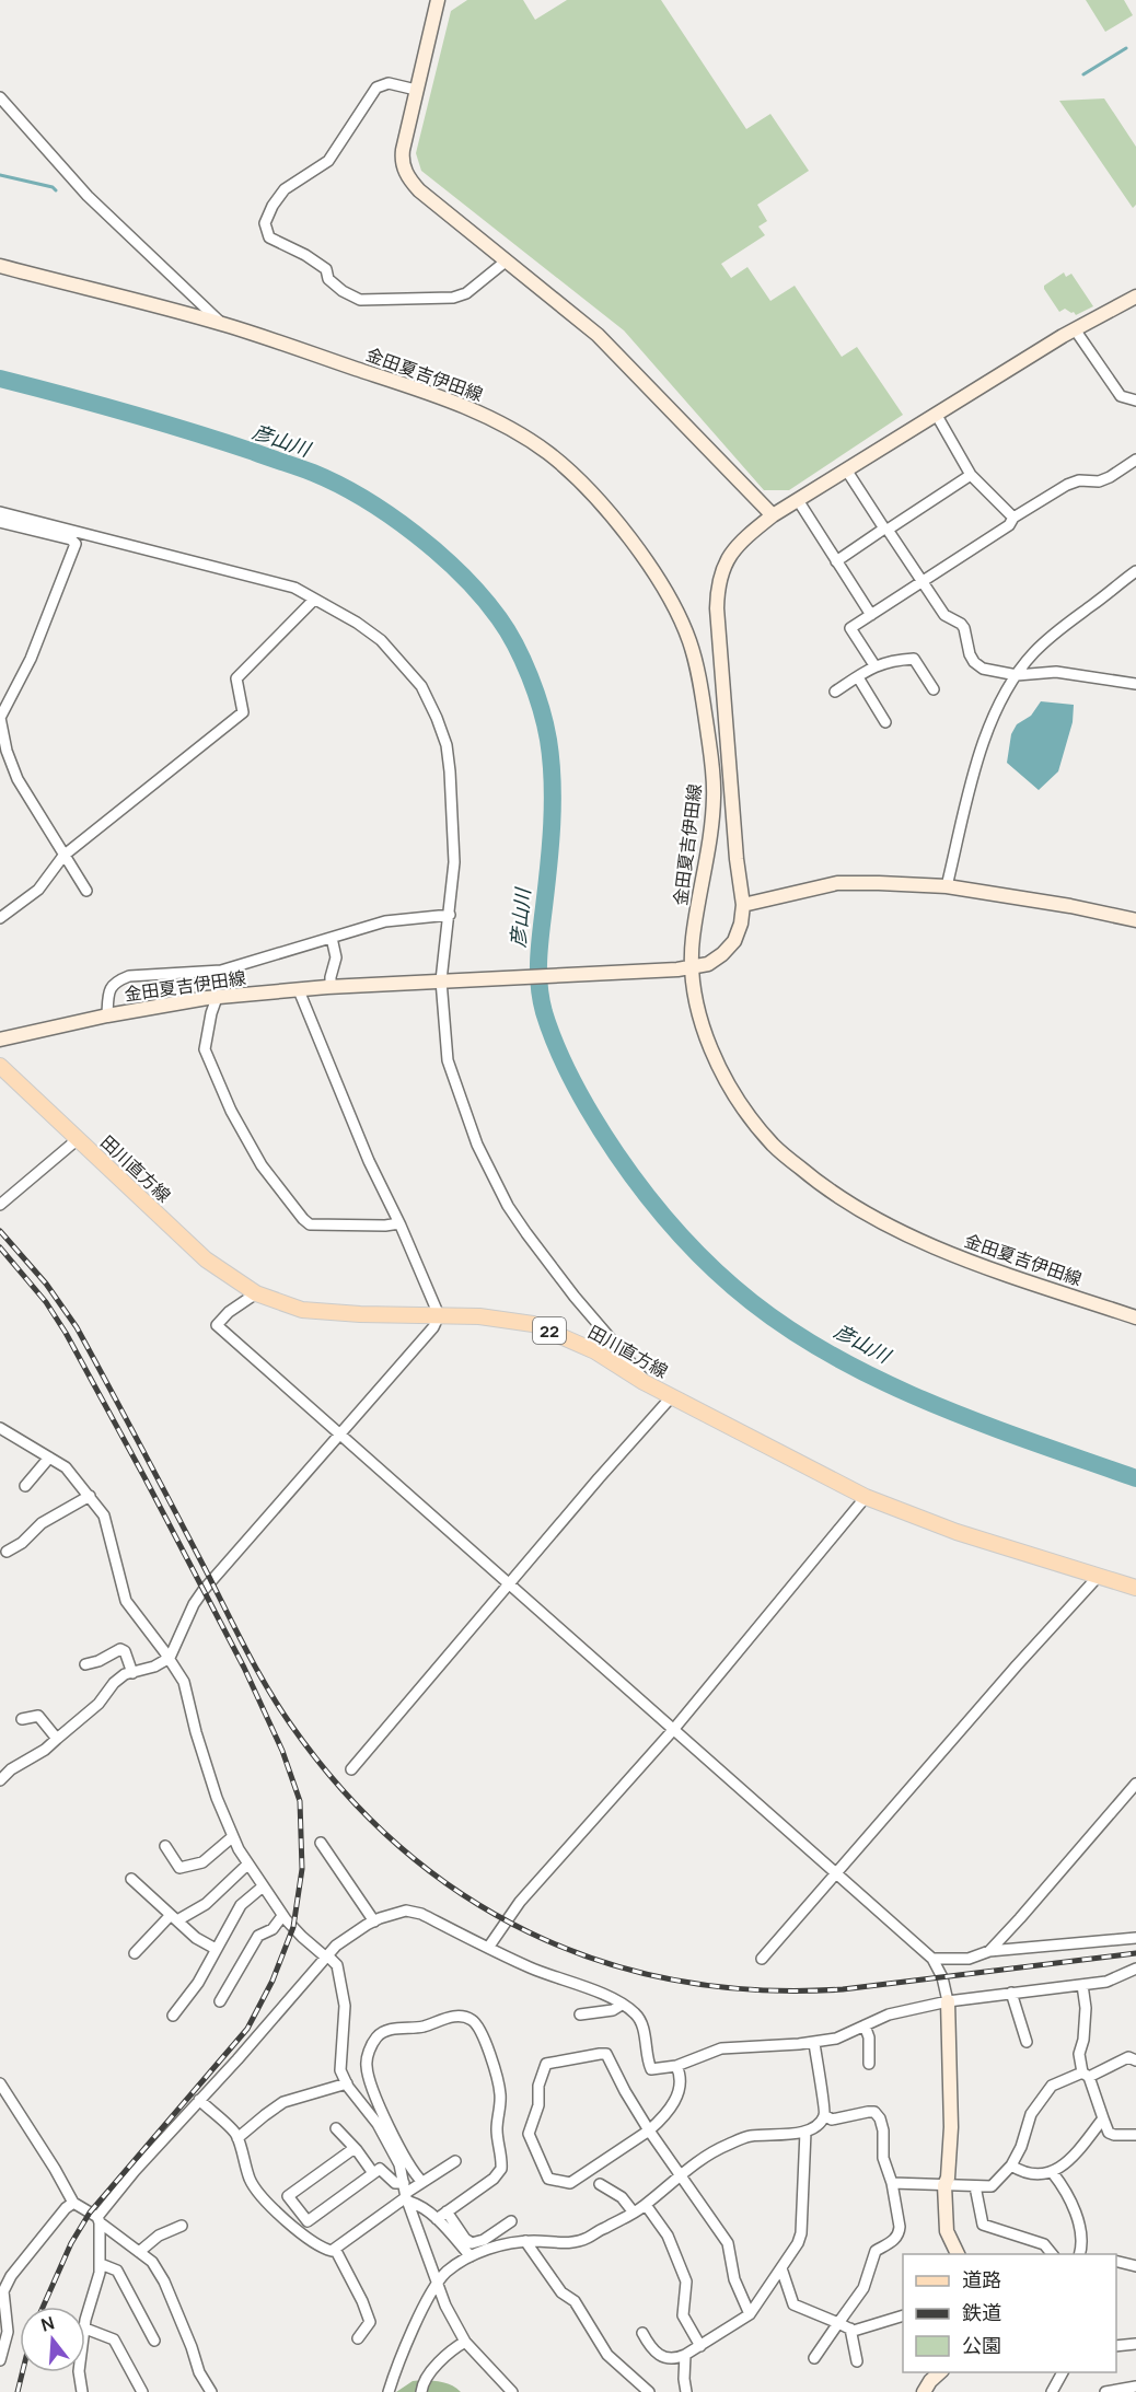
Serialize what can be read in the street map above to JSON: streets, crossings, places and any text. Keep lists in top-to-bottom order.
{
  "streets": {
    "main road": ["金田夏吉伊田線", "田川直方線", "22"]
  },
  "water": ["彦山川"],
  "legend": ["道路", "鉄道", "公園"],
  "north": "top"
}
